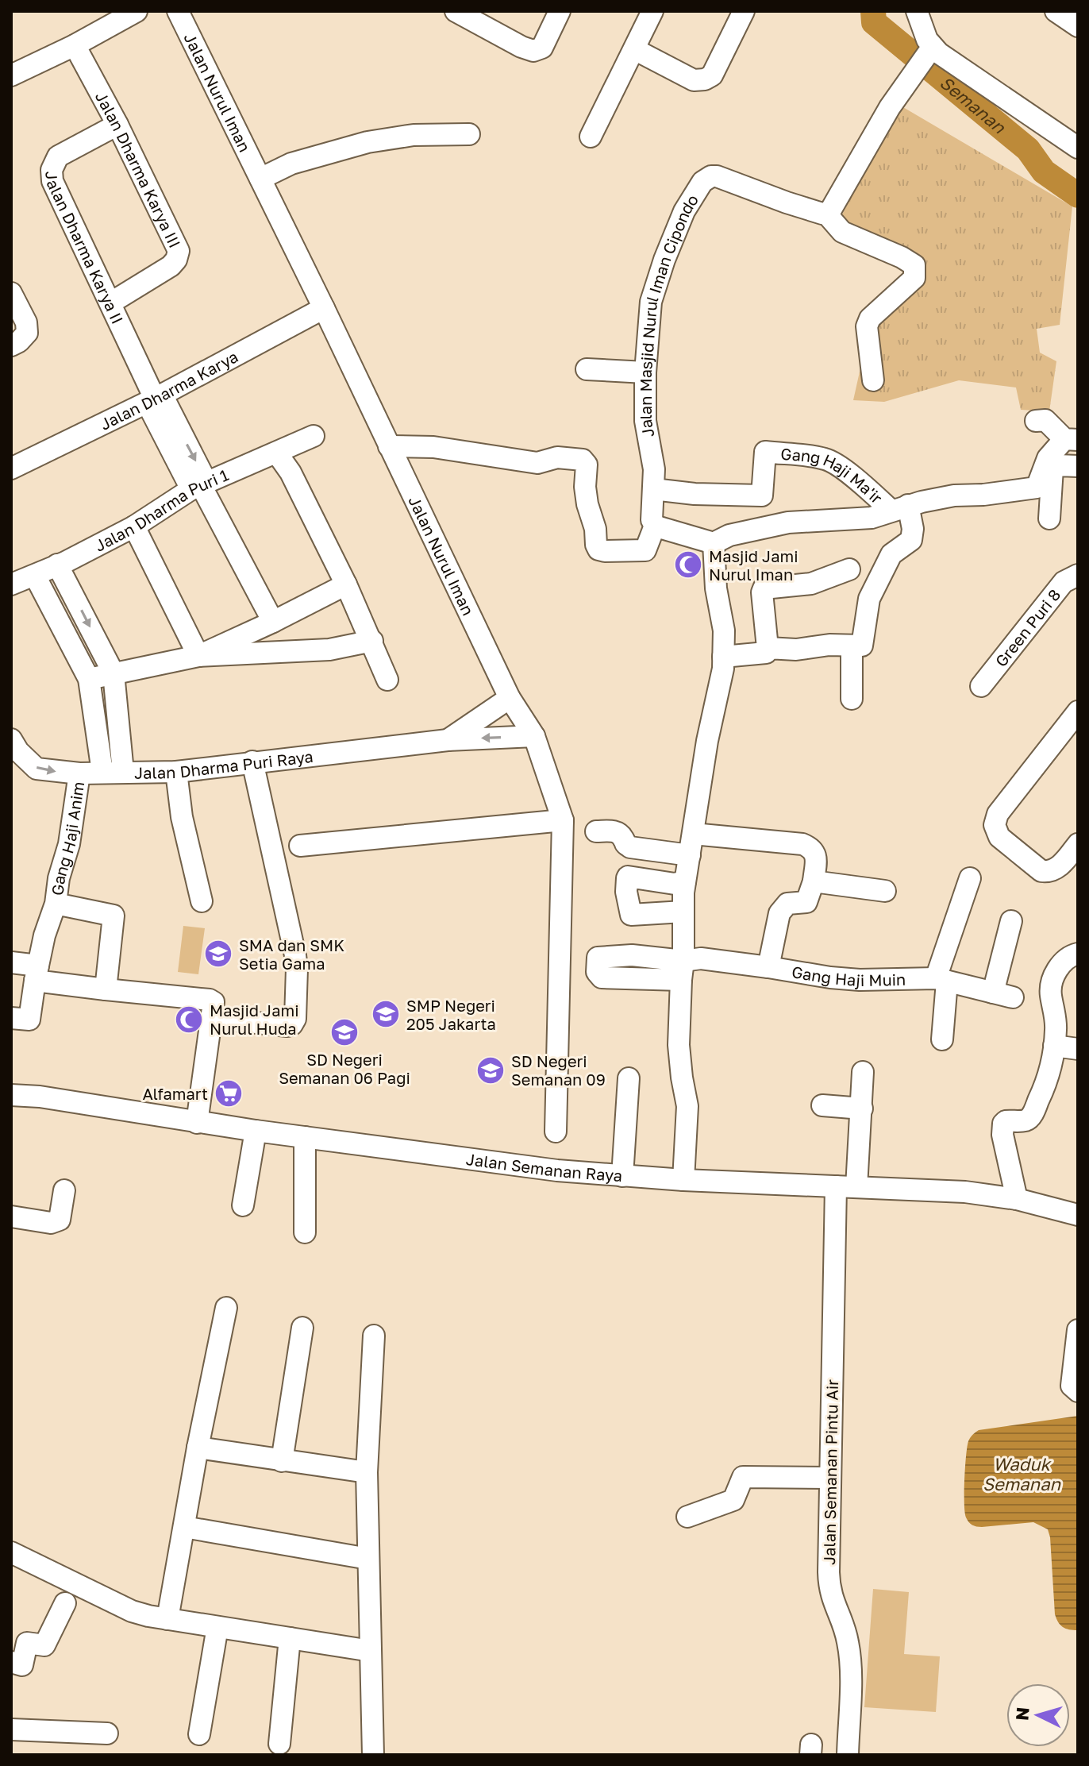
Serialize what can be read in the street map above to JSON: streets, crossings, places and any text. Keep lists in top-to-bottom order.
{
  "streets": {
    "street": [
      "Jalan Nurul Iman",
      "Jalan Dharma Karya III",
      "Jalan Dharma Karya II",
      "Jalan Masjid Nurul Iman Cipondo",
      "Jalan Dharma Karya",
      "Gang Haji Ma'ir",
      "Jalan Dharma Puri 1",
      "Green Puri 8",
      "Jalan Dharma Puri Raya",
      "Gang Haji Anim",
      "Gang Haji Muin",
      "Jalan Semanan Raya",
      "Jalan Semanan Pintu Air"
    ]
  },
  "crossings": [
    ["Jalan Nurul Iman", "Jalan Dharma Karya"],
    ["Jalan Nurul Iman", "Jalan Dharma Puri Raya"],
    ["Jalan Dharma Karya III", "Jalan Dharma Karya II"],
    ["Jalan Dharma Karya II", "Jalan Dharma Karya"],
    ["Jalan Dharma Karya II", "Jalan Dharma Puri 1"],
    ["Jalan Masjid Nurul Iman Cipondo", "Gang Haji Ma'ir"],
    ["Jalan Dharma Puri Raya", "Gang Haji Anim"],
    ["Jalan Semanan Raya", "Jalan Semanan Pintu Air"]
  ],
  "water": ["Semanan", "Waduk Semanan"],
  "places": {
    "mosque": ["Masjid Jami Nurul Iman", "Masjid Jami Nurul Huda"],
    "school or university": [
      "SMA dan SMK Setia Gama",
      "SMP Negeri 205 Jakarta",
      "SD Negeri Semanan 06 Pagi",
      "SD Negeri Semanan 09"
    ],
    "supermarket": ["Alfamart"]
  },
  "north": "left"
}
